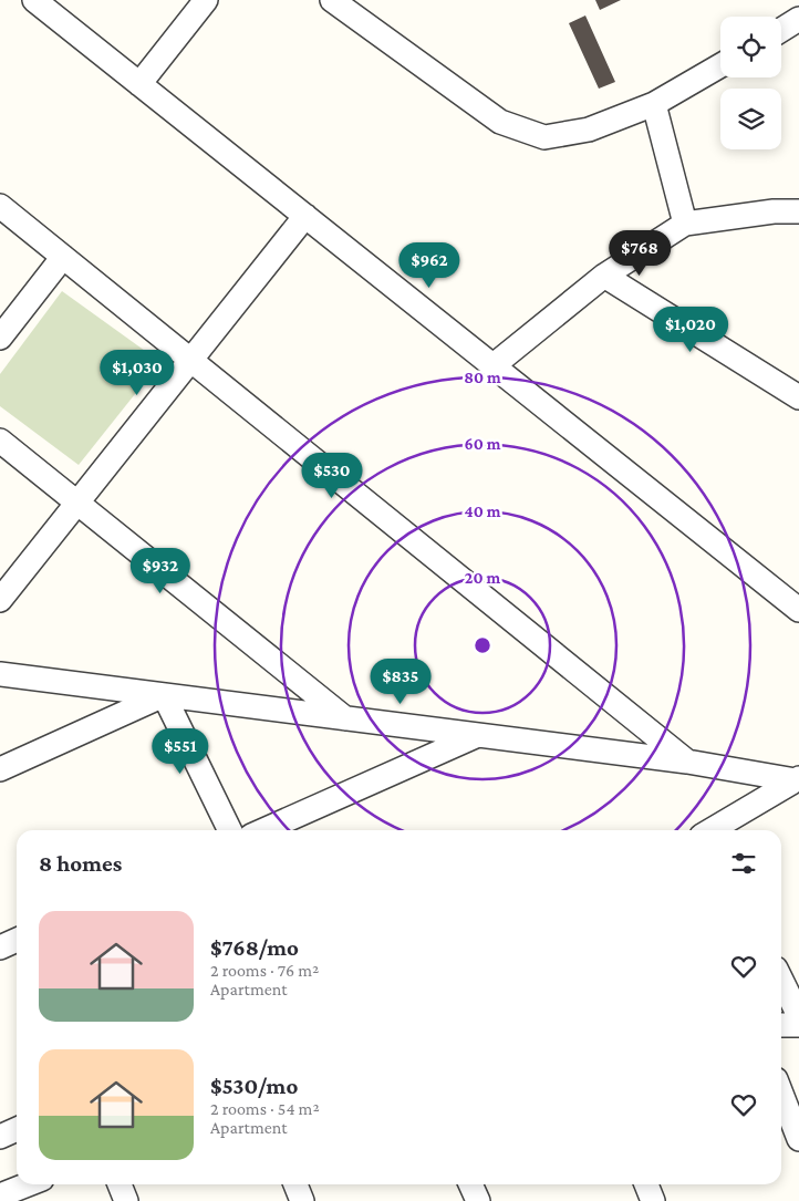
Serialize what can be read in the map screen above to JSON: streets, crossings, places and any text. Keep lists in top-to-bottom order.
{
  "page": {
    "price": [
      "$768",
      "$962",
      "$1,020",
      "$1,030",
      "$530",
      "$932",
      "$835",
      "$551"
    ],
    "heading": "8 homes",
    "list": [
      {
        "name": "$768/mo",
        "note": "2 rooms · 76 m² · Apartment"
      },
      {
        "name": "$530/mo",
        "note": "2 rooms · 54 m² · Apartment"
      }
    ]
  },
  "rings": [
    "80 m",
    "60 m",
    "40 m",
    "20 m"
  ]
}
